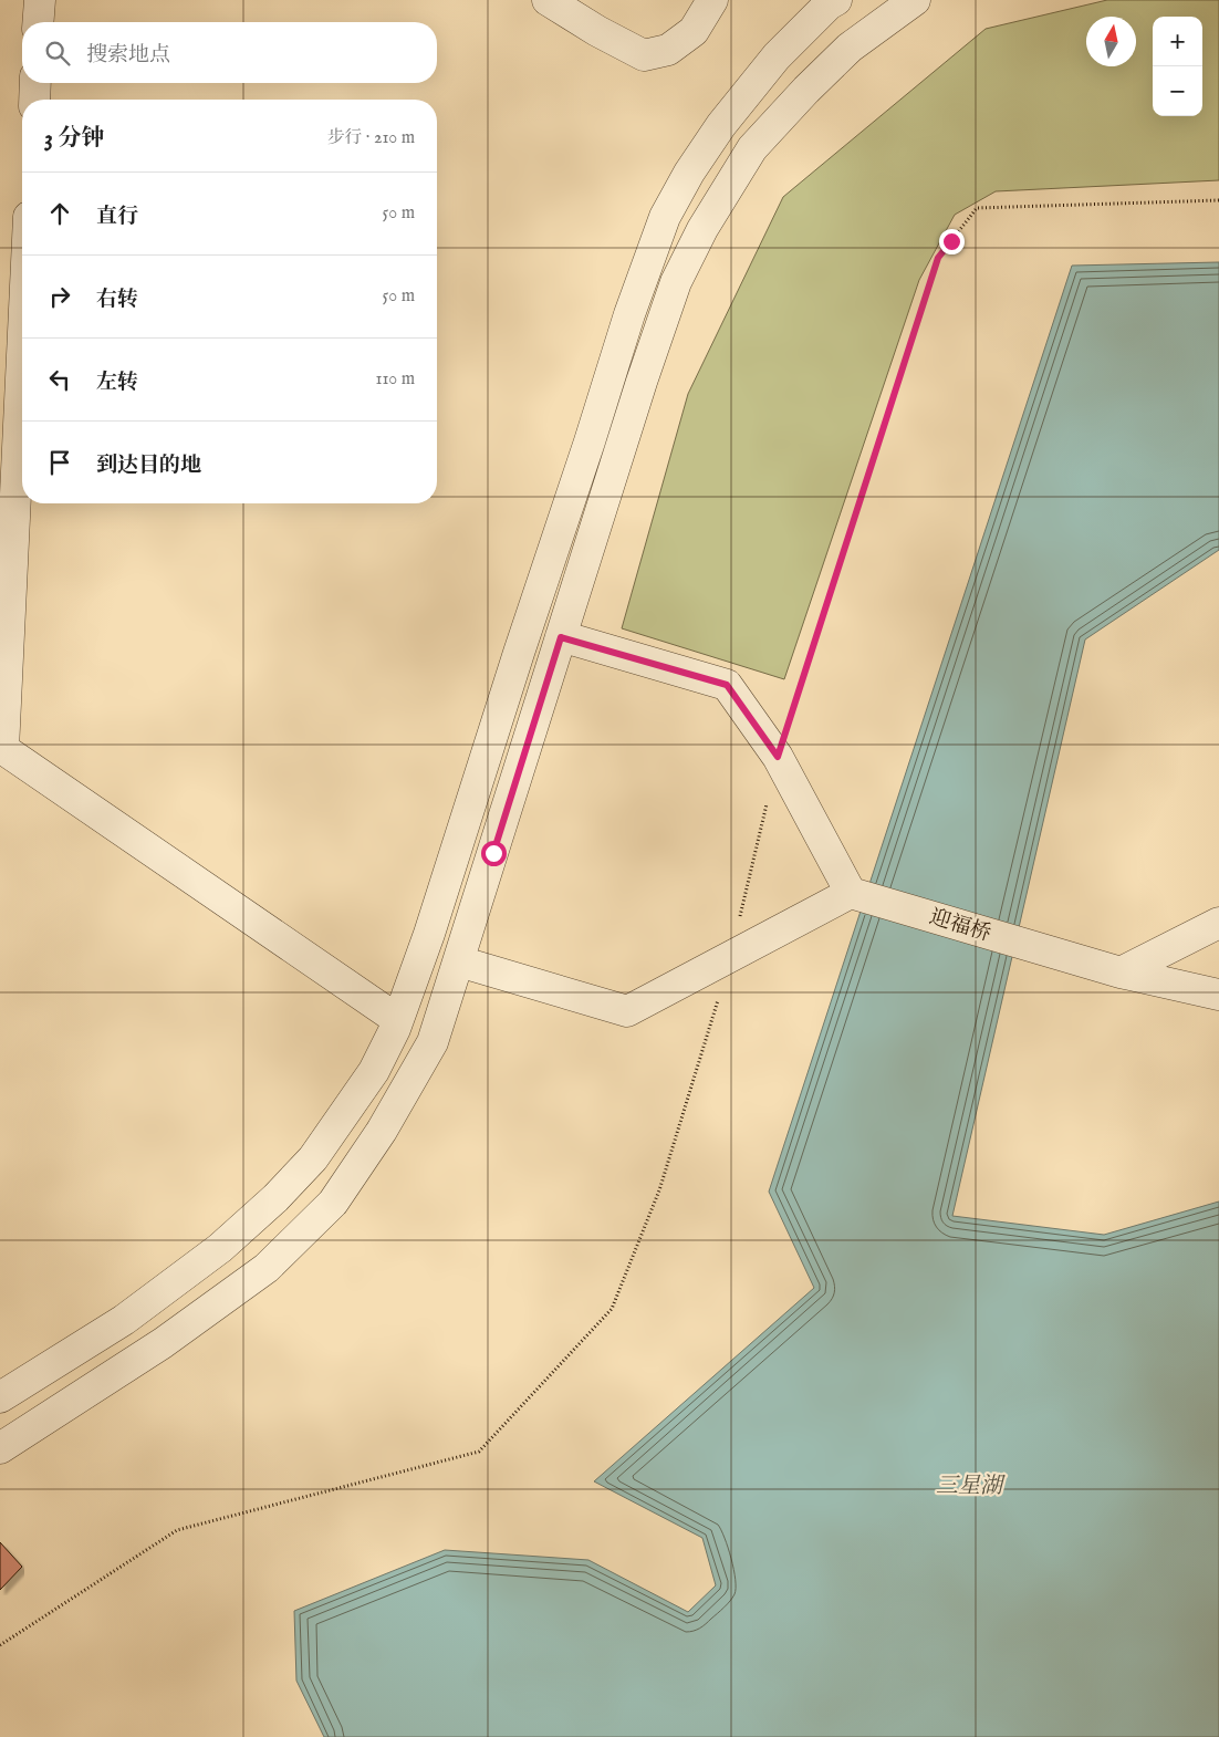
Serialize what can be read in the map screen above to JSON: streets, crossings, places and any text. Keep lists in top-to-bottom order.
{
  "streets": {
    "street": ["迎福桥"]
  },
  "water": ["三星湖"],
  "north": "top",
  "page": {
    "map_buttons": ["+", "−"],
    "search": "搜索地点",
    "heading": ["3 分钟", "步行 · 210 m"],
    "list": [
      ["直行", "50 m"],
      ["右转", "50 m"],
      ["左转", "110 m"],
      "到达目的地"
    ]
  }
}
